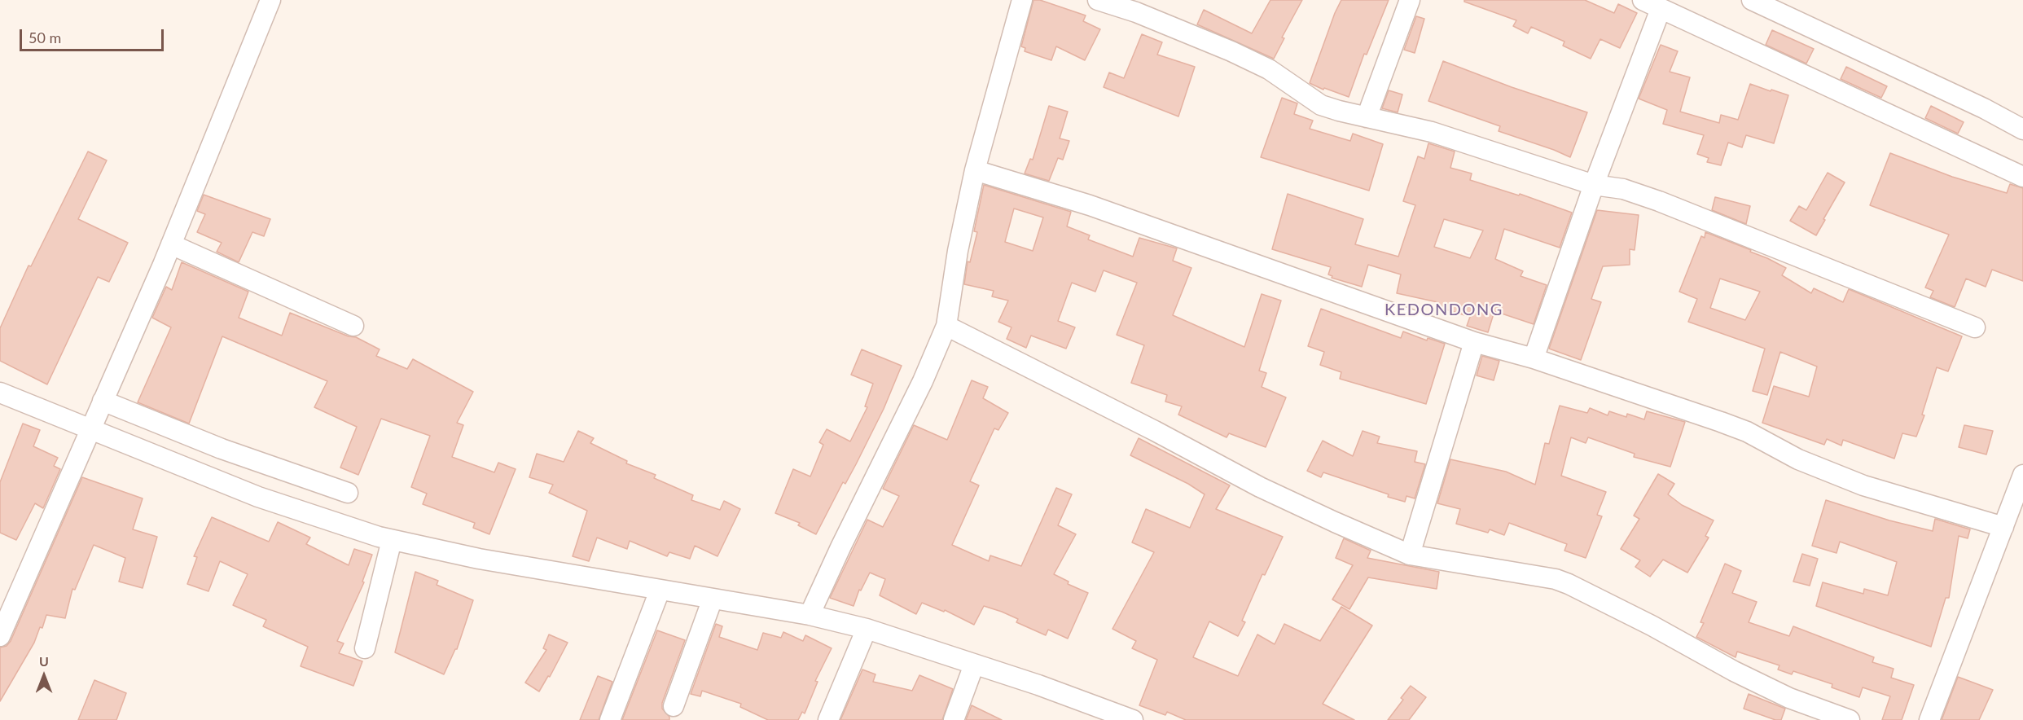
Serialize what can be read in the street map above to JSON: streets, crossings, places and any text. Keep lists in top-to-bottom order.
{
  "districts": ["KEDONDONG"],
  "scale_bar": "50 m",
  "north": "top"
}
